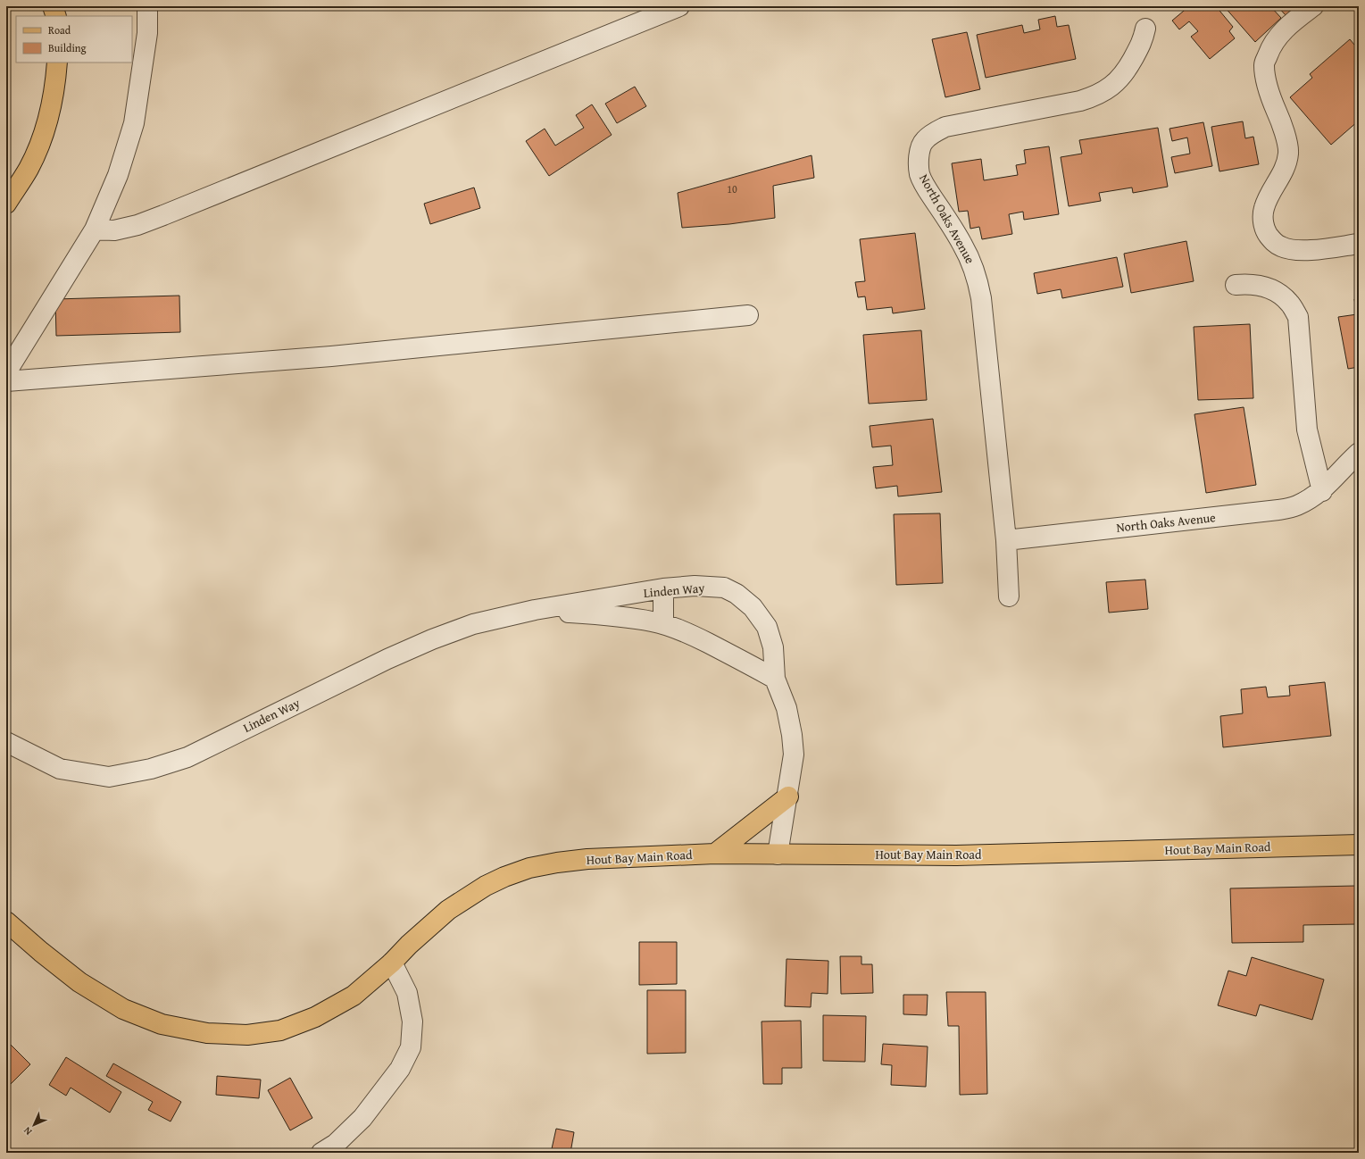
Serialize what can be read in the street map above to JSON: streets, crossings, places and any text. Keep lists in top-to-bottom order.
{
  "streets": {
    "main road": ["Hout Bay Main Road"],
    "street": ["North Oaks Avenue", "Linden Way"]
  },
  "crossings": [
    ["Linden Way", "Hout Bay Main Road"]
  ],
  "house_numbers": ["10"],
  "legend": ["Road", "Building"],
  "north": "bottom left"
}
